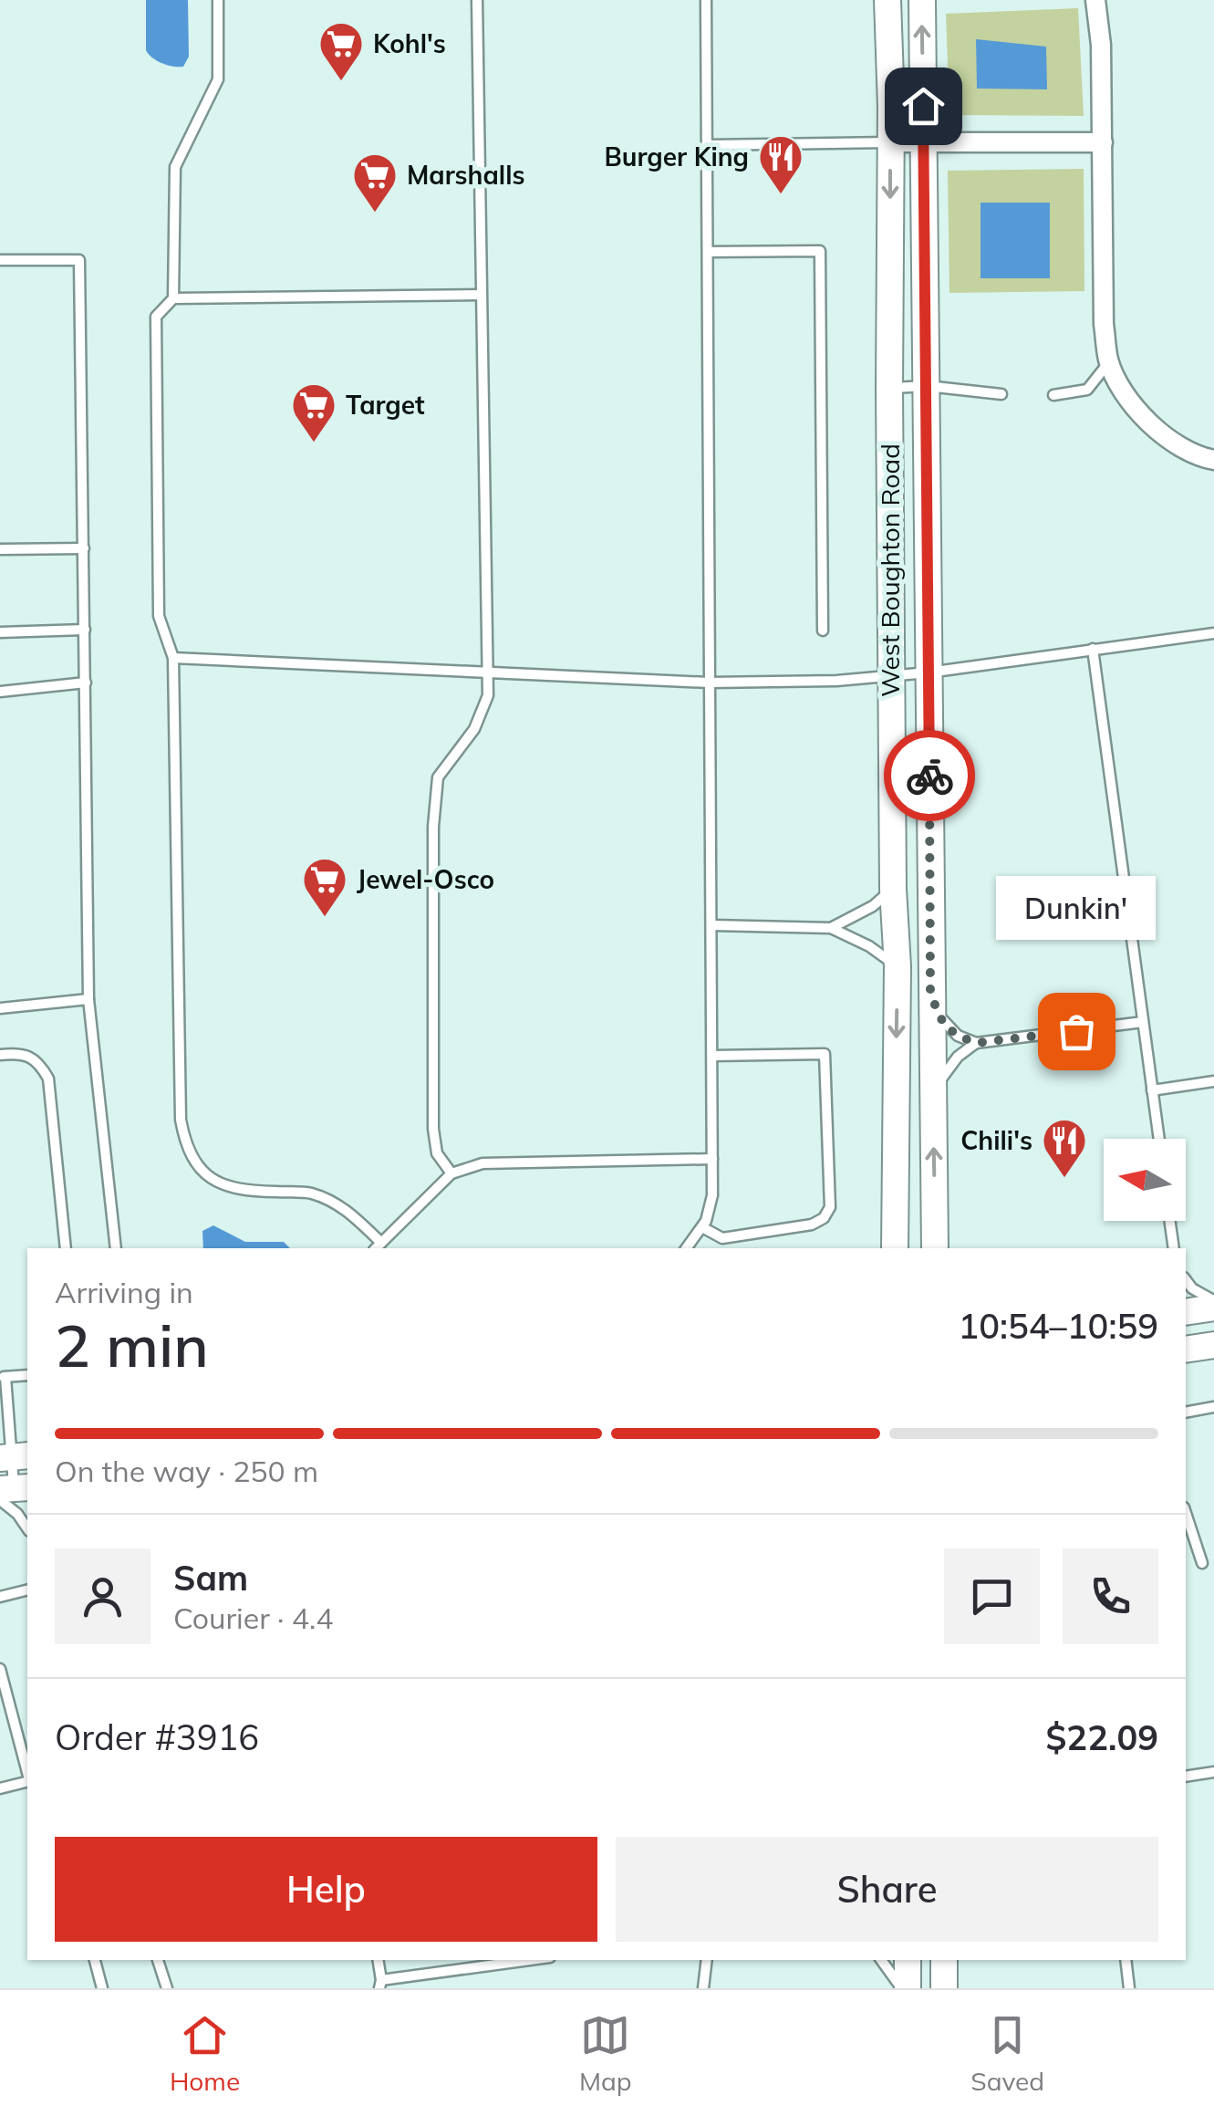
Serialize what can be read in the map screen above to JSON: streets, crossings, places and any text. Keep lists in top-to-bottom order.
{
  "streets": {
    "main road": ["West Boughton Road"]
  },
  "places": {
    "supermarket": [
      "Kohl's",
      "Marshalls",
      "Target",
      "Jewel-Osco"
    ],
    "restaurant": ["Burger King", "Chili's"],
    "other": ["Dunkin'"]
  },
  "north": "left",
  "page": {
    "bubble": "Dunkin'",
    "heading": ["2 min", "Arriving in", "10:54–10:59"],
    "panel": [
      "Sam",
      "Courier · 4.4",
      "Order #3916",
      "$22.09"
    ],
    "bar": "On the way · 250 m",
    "buttons": ["Help", "Share"],
    "tabs": ["Home", "Map", "Saved"]
  }
}
